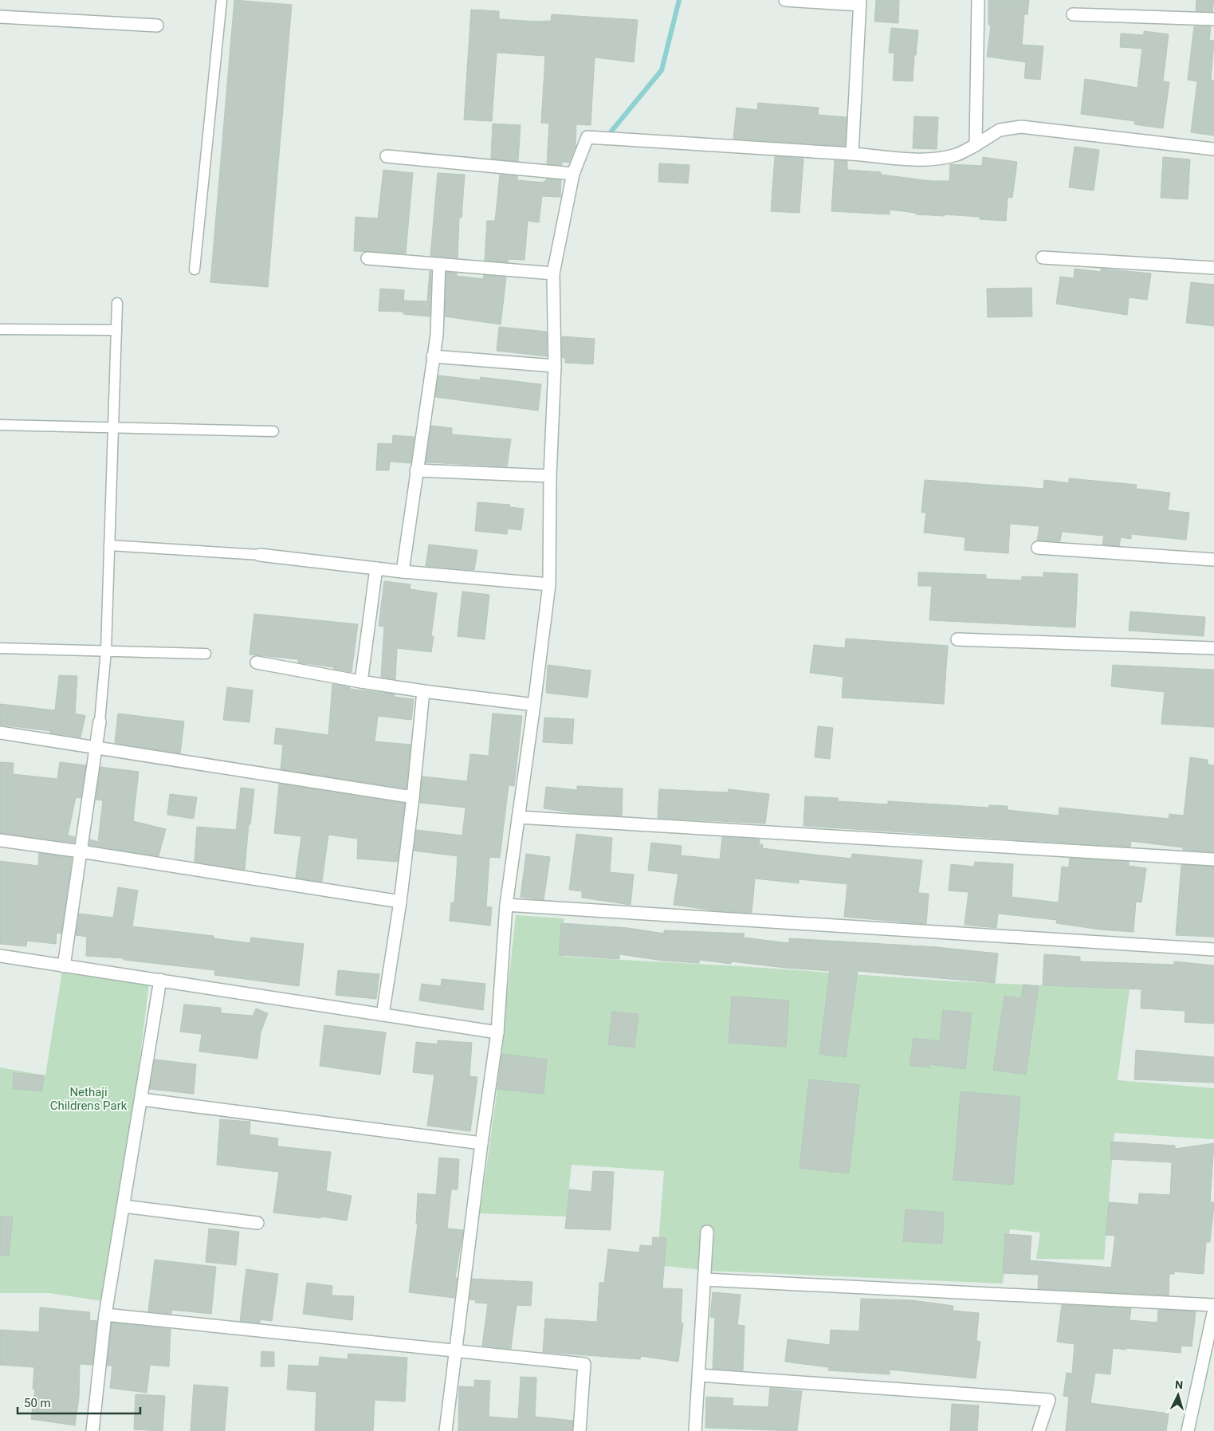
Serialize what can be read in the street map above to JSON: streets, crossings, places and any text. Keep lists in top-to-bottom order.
{
  "parks": ["Nethaji Childrens Park"],
  "scale_bar": "50 m",
  "north": "top"
}
